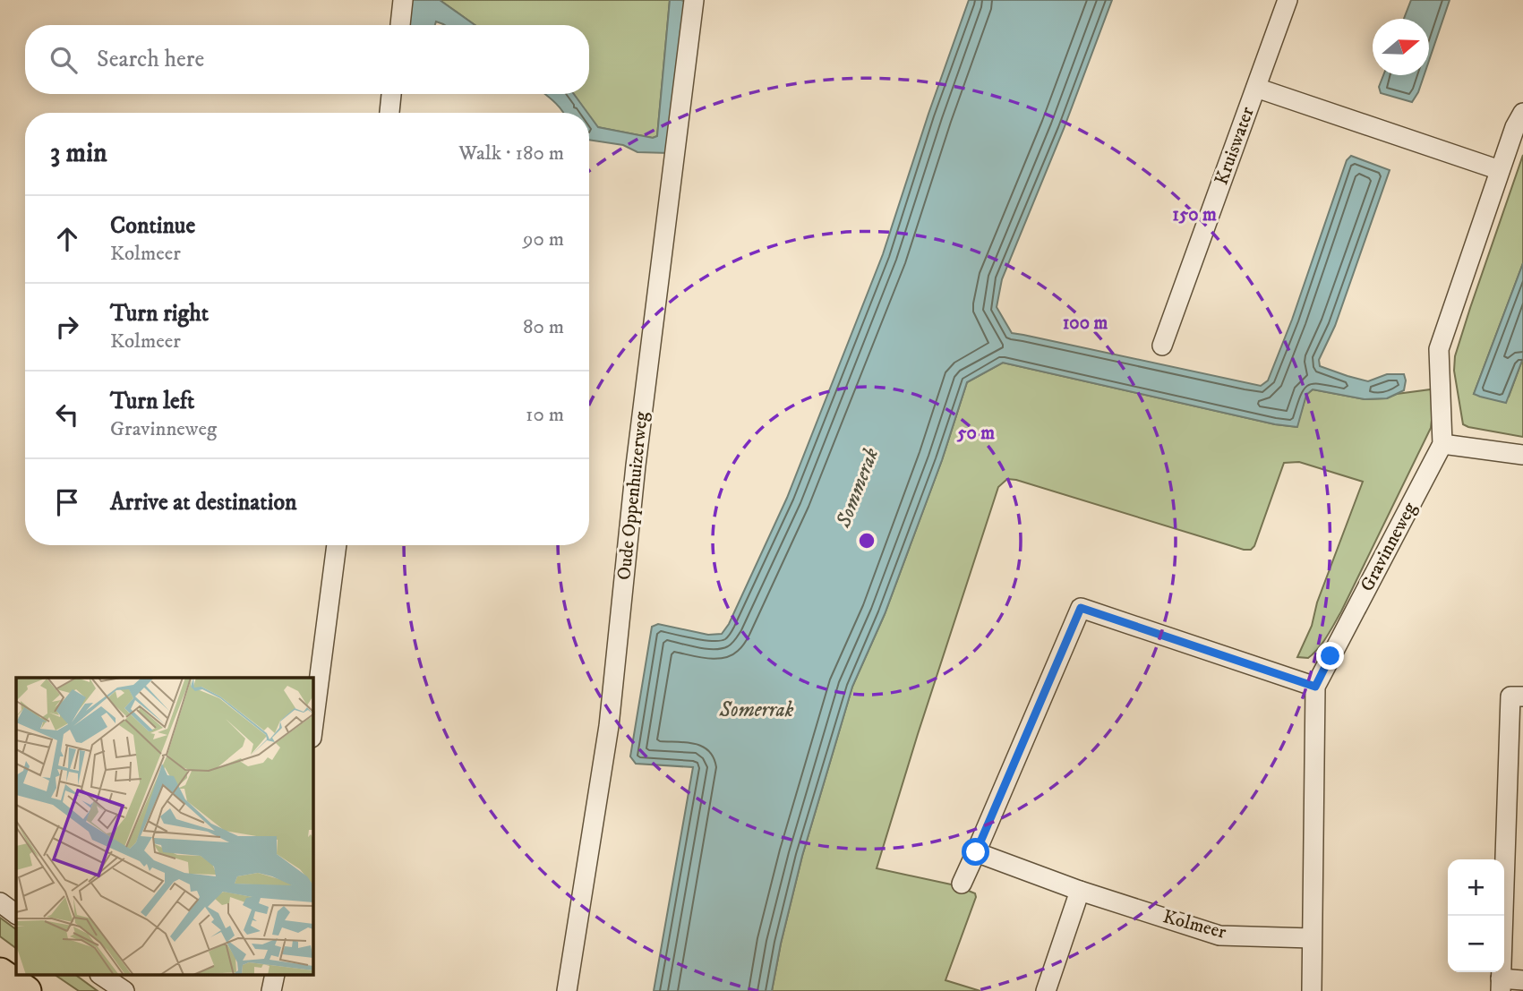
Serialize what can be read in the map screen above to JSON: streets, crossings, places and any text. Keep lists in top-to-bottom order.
{
  "streets": {
    "street": [
      "Kruiswater",
      "Oude Oppenhuizerweg",
      "Gravinneweg",
      "Kolmeer"
    ]
  },
  "crossings": [
    ["Kruiswater", "Gravinneweg"],
    ["Gravinneweg", "Kolmeer"]
  ],
  "water": ["Sommerak", "Somerrak"],
  "north": "right",
  "page": {
    "search": "Search here",
    "heading": ["3 min", "Walk · 180 m"],
    "list": [
      ["Continue", "Kolmeer", "90 m"],
      ["Turn right", "Kolmeer", "80 m"],
      ["Turn left", "Gravinneweg", "10 m"],
      "Arrive at destination"
    ],
    "map_buttons": ["+", "−"]
  },
  "rings": ["150 m", "100 m", "50 m"]
}
